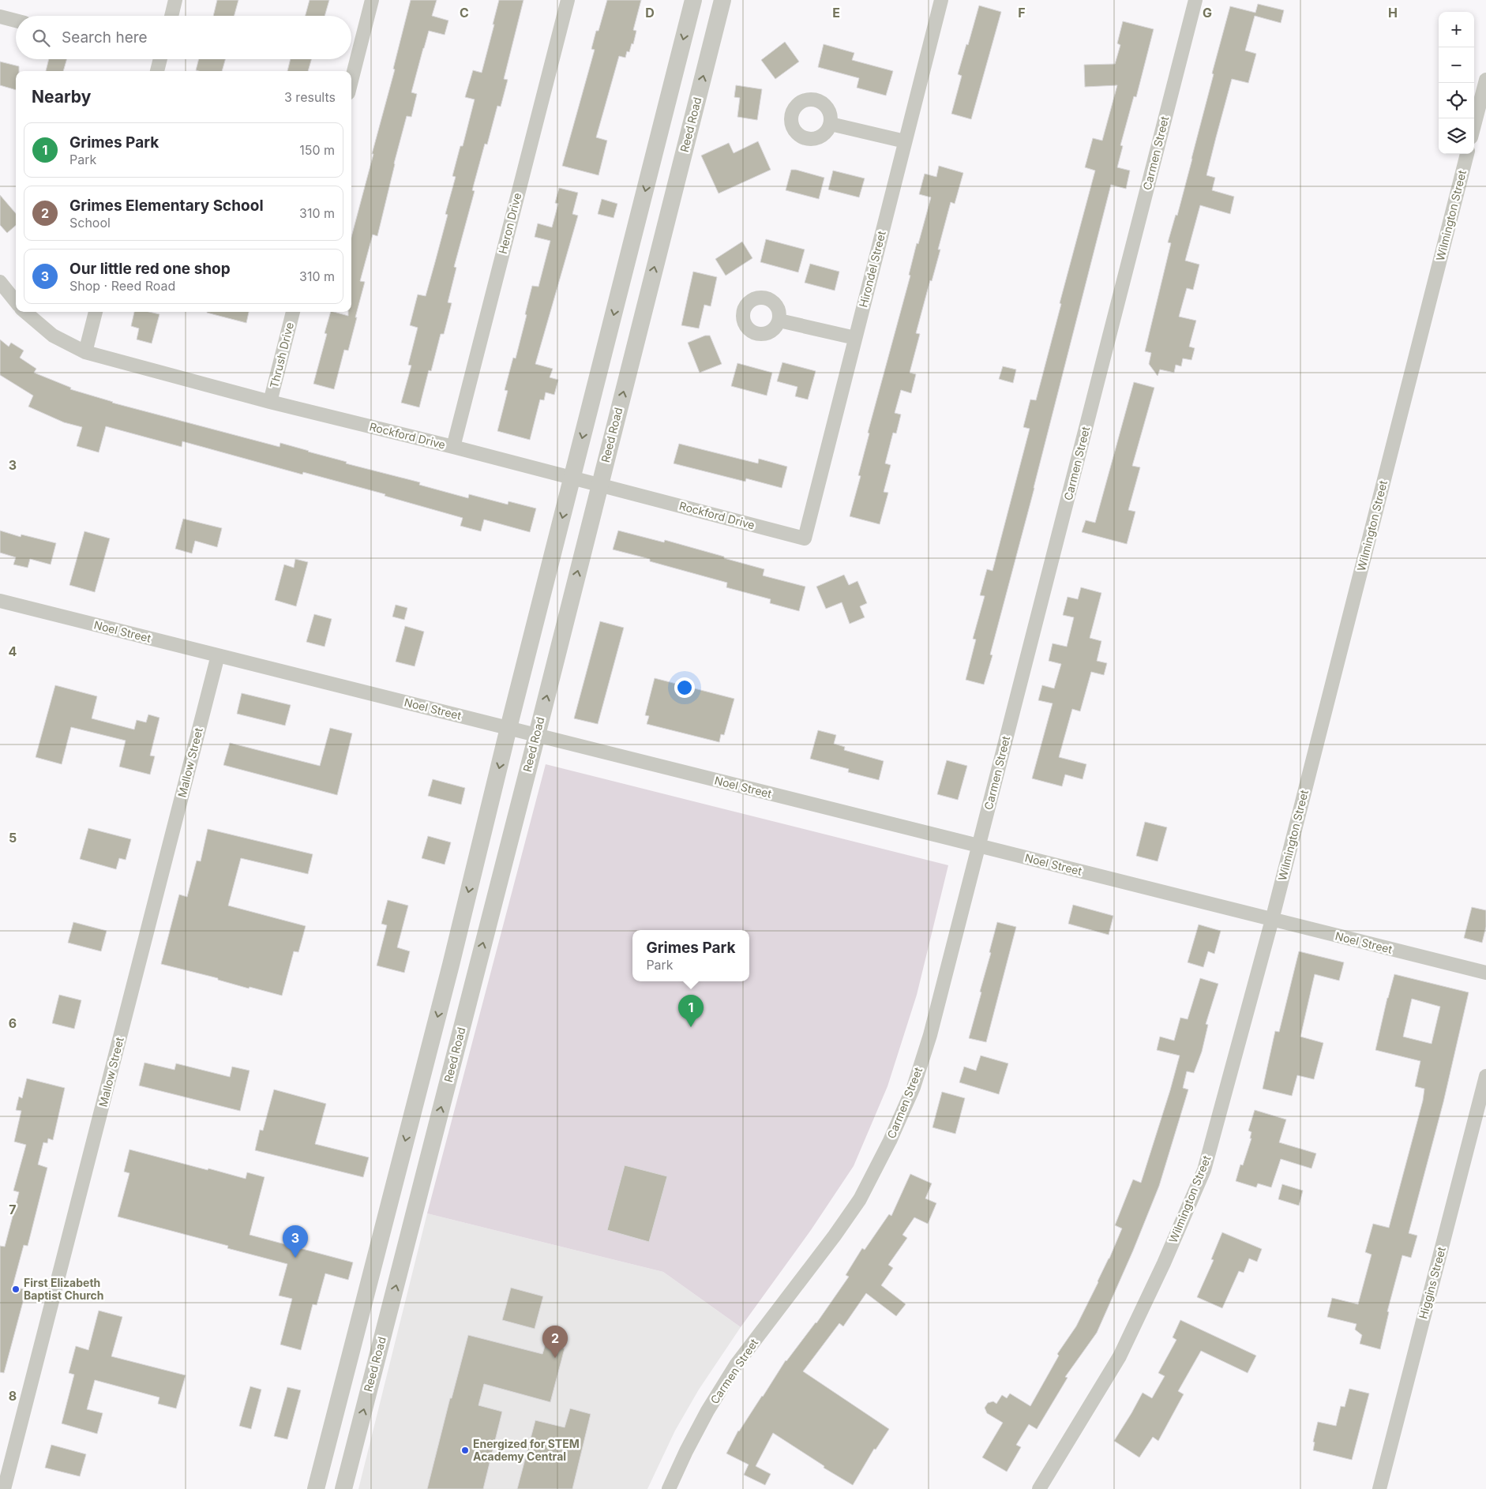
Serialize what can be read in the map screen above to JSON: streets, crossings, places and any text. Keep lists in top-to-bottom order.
{
  "streets": {
    "street": [
      "Reed Road",
      "Carmen Street",
      "Wilmington Street",
      "Heron Drive",
      "Hirondel Street",
      "Thrush Drive",
      "Rockford Drive",
      "Noel Street",
      "Mallow Street",
      "Higgins Street"
    ]
  },
  "crossings": [
    ["Reed Road", "Rockford Drive"],
    ["Reed Road", "Noel Street"],
    ["Carmen Street", "Noel Street"],
    ["Wilmington Street", "Noel Street"],
    ["Heron Drive", "Rockford Drive"],
    ["Hirondel Street", "Rockford Drive"],
    ["Thrush Drive", "Rockford Drive"],
    ["Noel Street", "Mallow Street"]
  ],
  "places": ["First Elizabeth Baptist Church", "Energized for STEM Academy Central"],
  "page": {
    "map_buttons": ["+", "−"],
    "search": "Search here",
    "heading": ["Nearby", "3 results"],
    "list": [
      {
        "mark": "1",
        "name": "Grimes Park",
        "note": "Park",
        "value": "150 m"
      },
      {
        "mark": "2",
        "name": "Grimes Elementary School",
        "note": "School",
        "value": "310 m"
      },
      {
        "mark": "3",
        "name": "Our little red one shop",
        "note": "Shop · Reed Road",
        "value": "310 m"
      }
    ],
    "popup": ["Grimes Park", "Park"],
    "pins": ["1", "3", "2"]
  },
  "grid": {
    "columns": [
      "C",
      "D",
      "E",
      "F",
      "G",
      "H"
    ],
    "rows": [
      "3",
      "4",
      "5",
      "6",
      "7",
      "8"
    ]
  }
}
